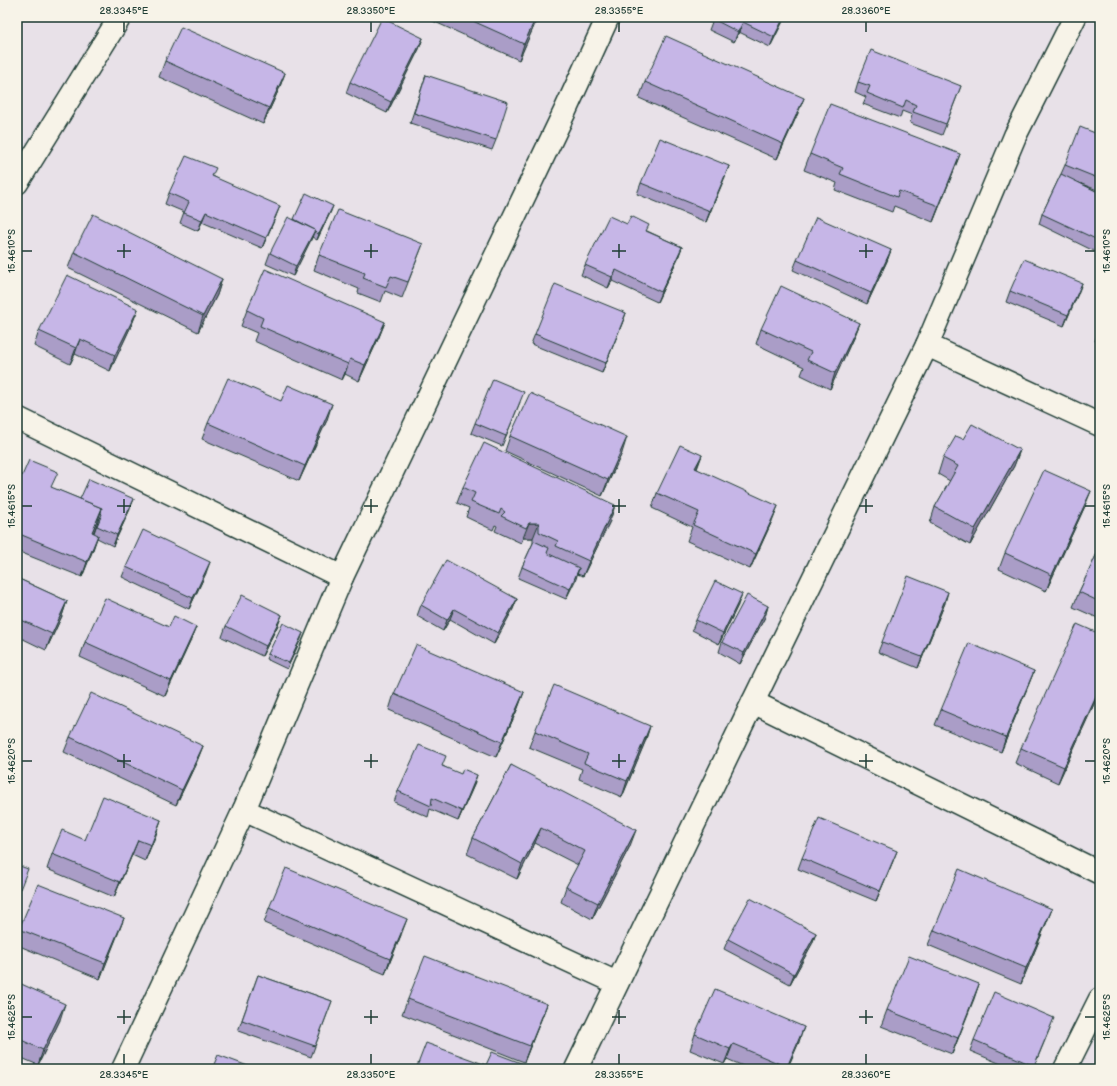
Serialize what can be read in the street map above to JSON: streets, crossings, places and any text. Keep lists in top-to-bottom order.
{
  "coordinates": [
    "28.3345°E",
    "28.3350°E",
    "28.3355°E",
    "28.3360°E",
    "15.4610°S",
    "15.4615°S",
    "15.4620°S",
    "15.4625°S"
  ]
}
